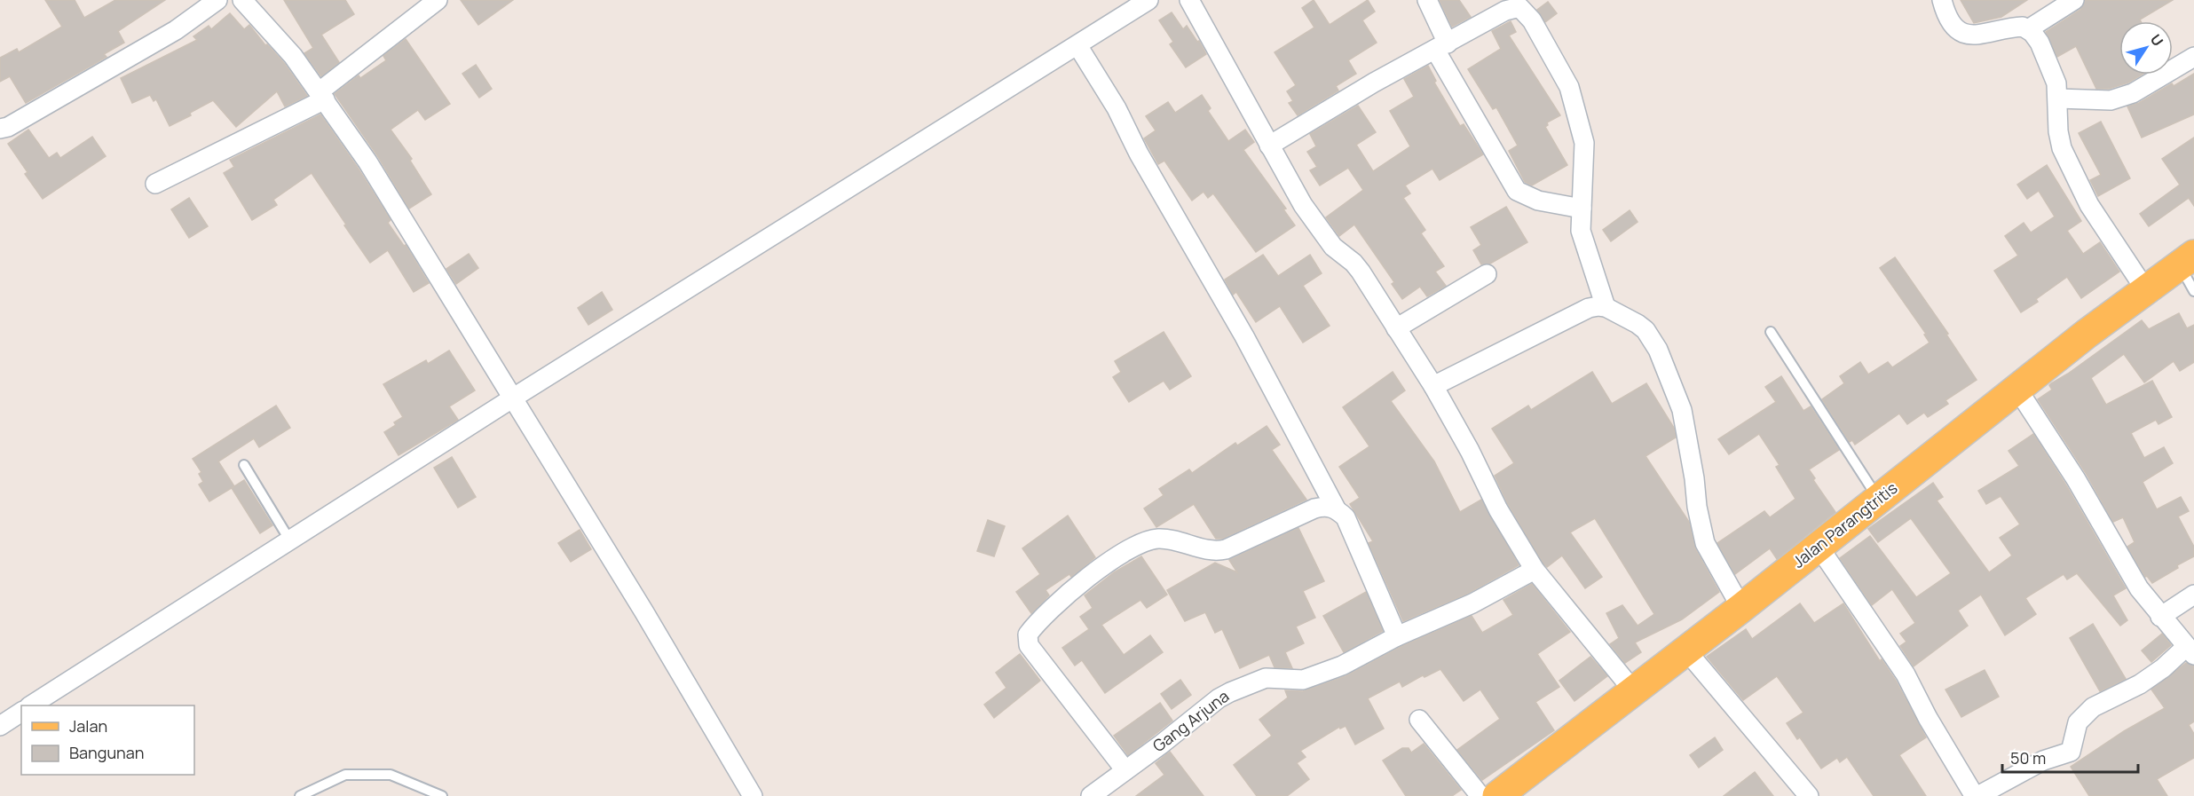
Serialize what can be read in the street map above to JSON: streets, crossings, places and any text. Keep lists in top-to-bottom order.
{
  "streets": {
    "main road": ["Jalan Parangtritis"],
    "street": ["Gang Arjuna"]
  },
  "legend": ["Jalan", "Bangunan"],
  "scale_bar": "50 m",
  "north": "top right"
}
